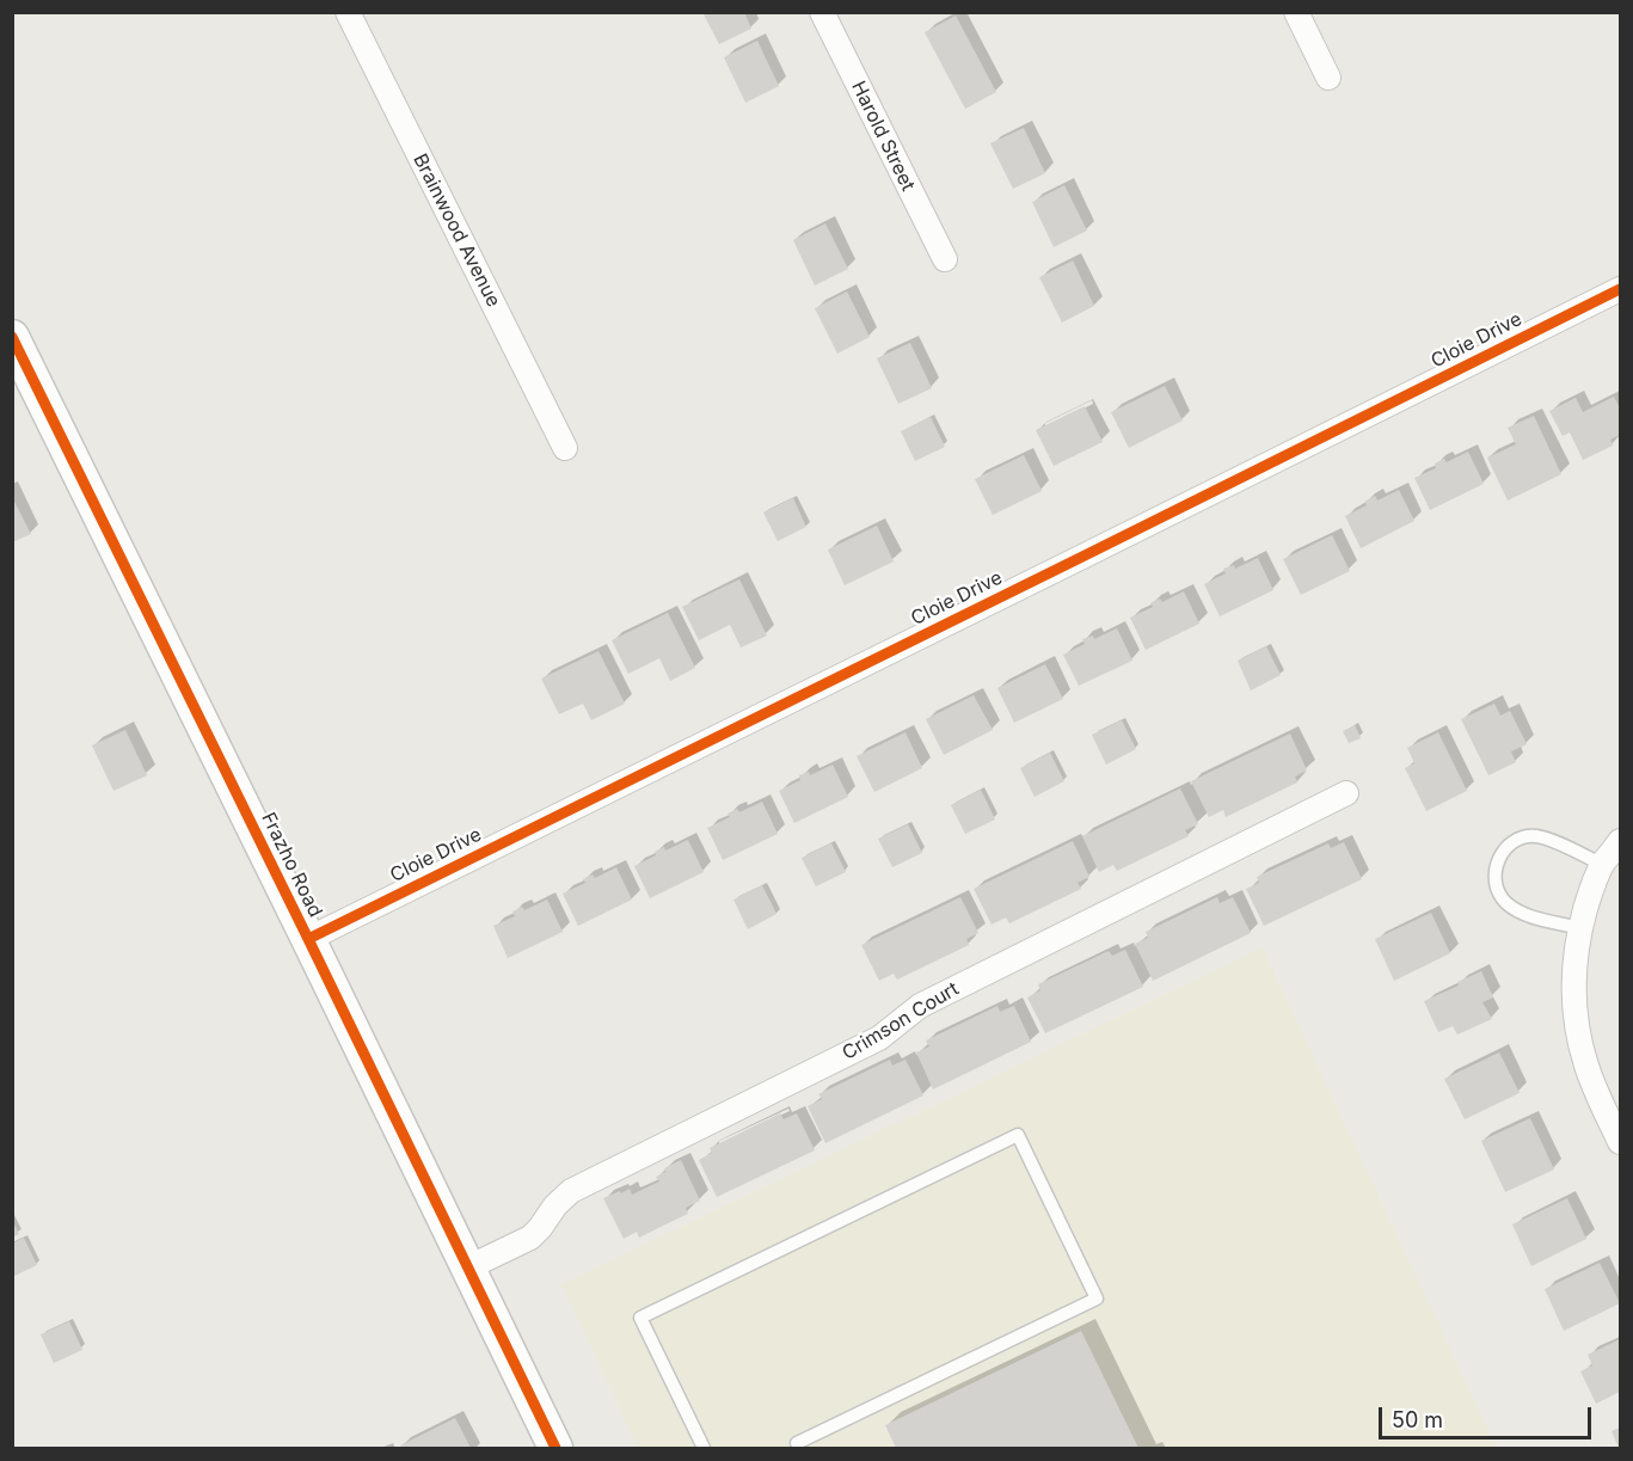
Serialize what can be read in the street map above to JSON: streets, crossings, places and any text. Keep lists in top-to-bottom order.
{
  "streets": {
    "street": [
      "Harold Street",
      "Brainwood Avenue",
      "Cloie Drive",
      "Frazho Road",
      "Crimson Court"
    ]
  },
  "crossings": [
    ["Cloie Drive", "Frazho Road"],
    ["Frazho Road", "Crimson Court"]
  ],
  "scale_bar": "50 m"
}
